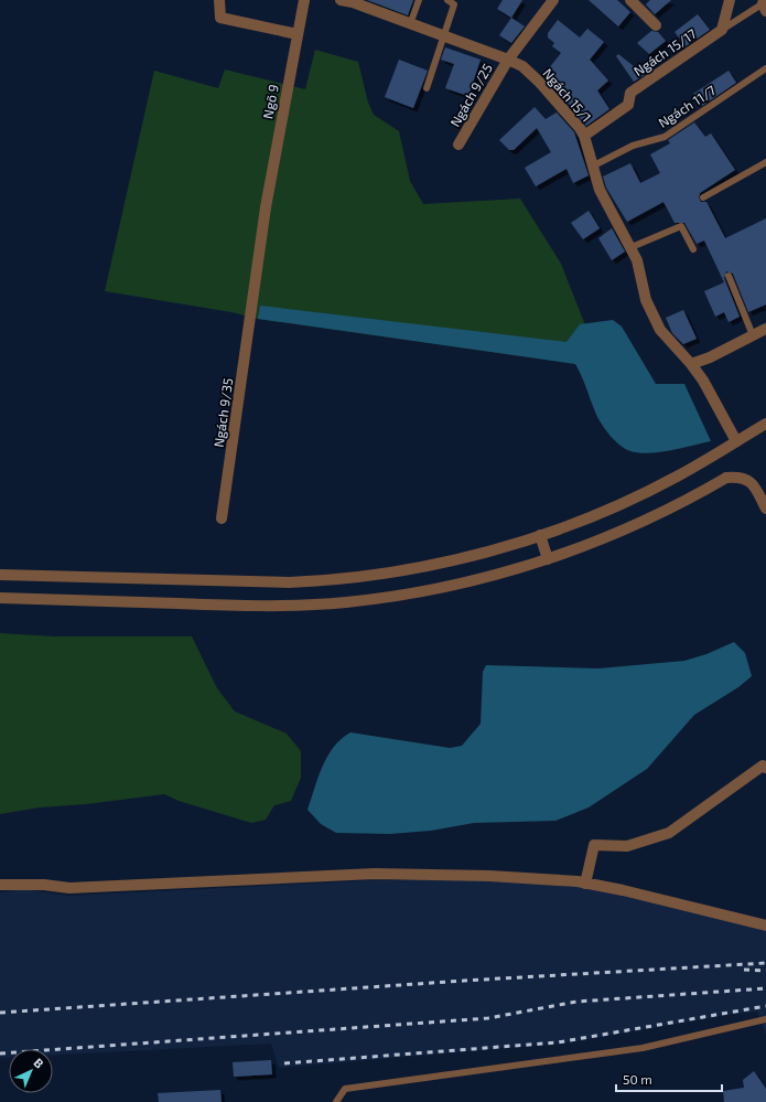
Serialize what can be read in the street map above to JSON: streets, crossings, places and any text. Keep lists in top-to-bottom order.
{
  "streets": {
    "street": [
      "Ngách 15/17",
      "Ngách 9/25",
      "Ngách 15/1",
      "Ngõ 9",
      "Ngách 9/35"
    ],
    "lane": ["Ngách 11/7"]
  },
  "crossings": [
    ["Ngách 15/17", "Ngách 15/1"],
    ["Ngách 9/25", "Ngách 15/1"],
    ["Ngách 15/1", "Ngách 11/7"],
    ["Ngõ 9", "Ngách 9/35"]
  ],
  "scale_bar": "50 m",
  "north": "top right"
}
